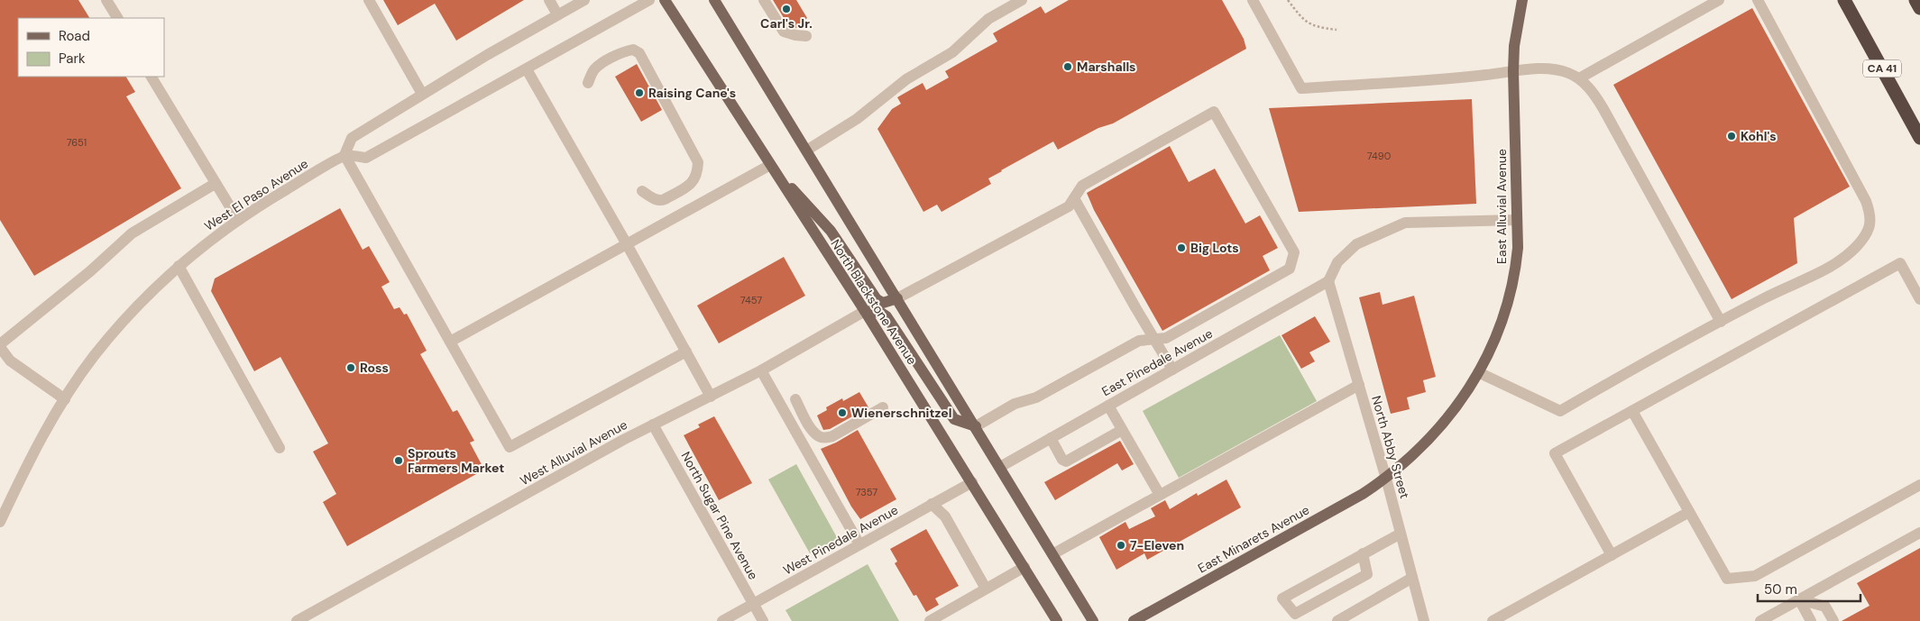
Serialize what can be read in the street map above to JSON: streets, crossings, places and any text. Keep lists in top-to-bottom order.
{
  "streets": {
    "highway": ["CA 41"],
    "main road": ["East Alluvial Avenue", "North Blackstone Avenue", "East Minarets Avenue"],
    "street": [
      "West El Paso Avenue",
      "East Pinedale Avenue",
      "North Abby Street",
      "West Alluvial Avenue",
      "North Sugar Pine Avenue",
      "West Pinedale Avenue"
    ]
  },
  "crossings": [
    ["East Alluvial Avenue", "North Abby Street"],
    ["East Alluvial Avenue", "East Minarets Avenue"],
    ["North Blackstone Avenue", "East Pinedale Avenue"],
    ["North Blackstone Avenue", "West Alluvial Avenue"],
    ["North Blackstone Avenue", "West Pinedale Avenue"],
    ["East Pinedale Avenue", "North Abby Street"],
    ["North Abby Street", "East Minarets Avenue"],
    ["West Alluvial Avenue", "North Sugar Pine Avenue"],
    ["North Sugar Pine Avenue", "West Pinedale Avenue"]
  ],
  "places": [
    "Carl's Jr.",
    "Marshalls",
    "Raising Cane's",
    "Kohl's",
    "Big Lots",
    "Ross",
    "Wienerschnitzel",
    "Sprouts Farmers Market",
    "7-Eleven"
  ],
  "house_numbers": [
    "7651",
    "7490",
    "7457",
    "7357"
  ],
  "legend": ["Road", "Park"],
  "scale_bar": "50 m"
}
